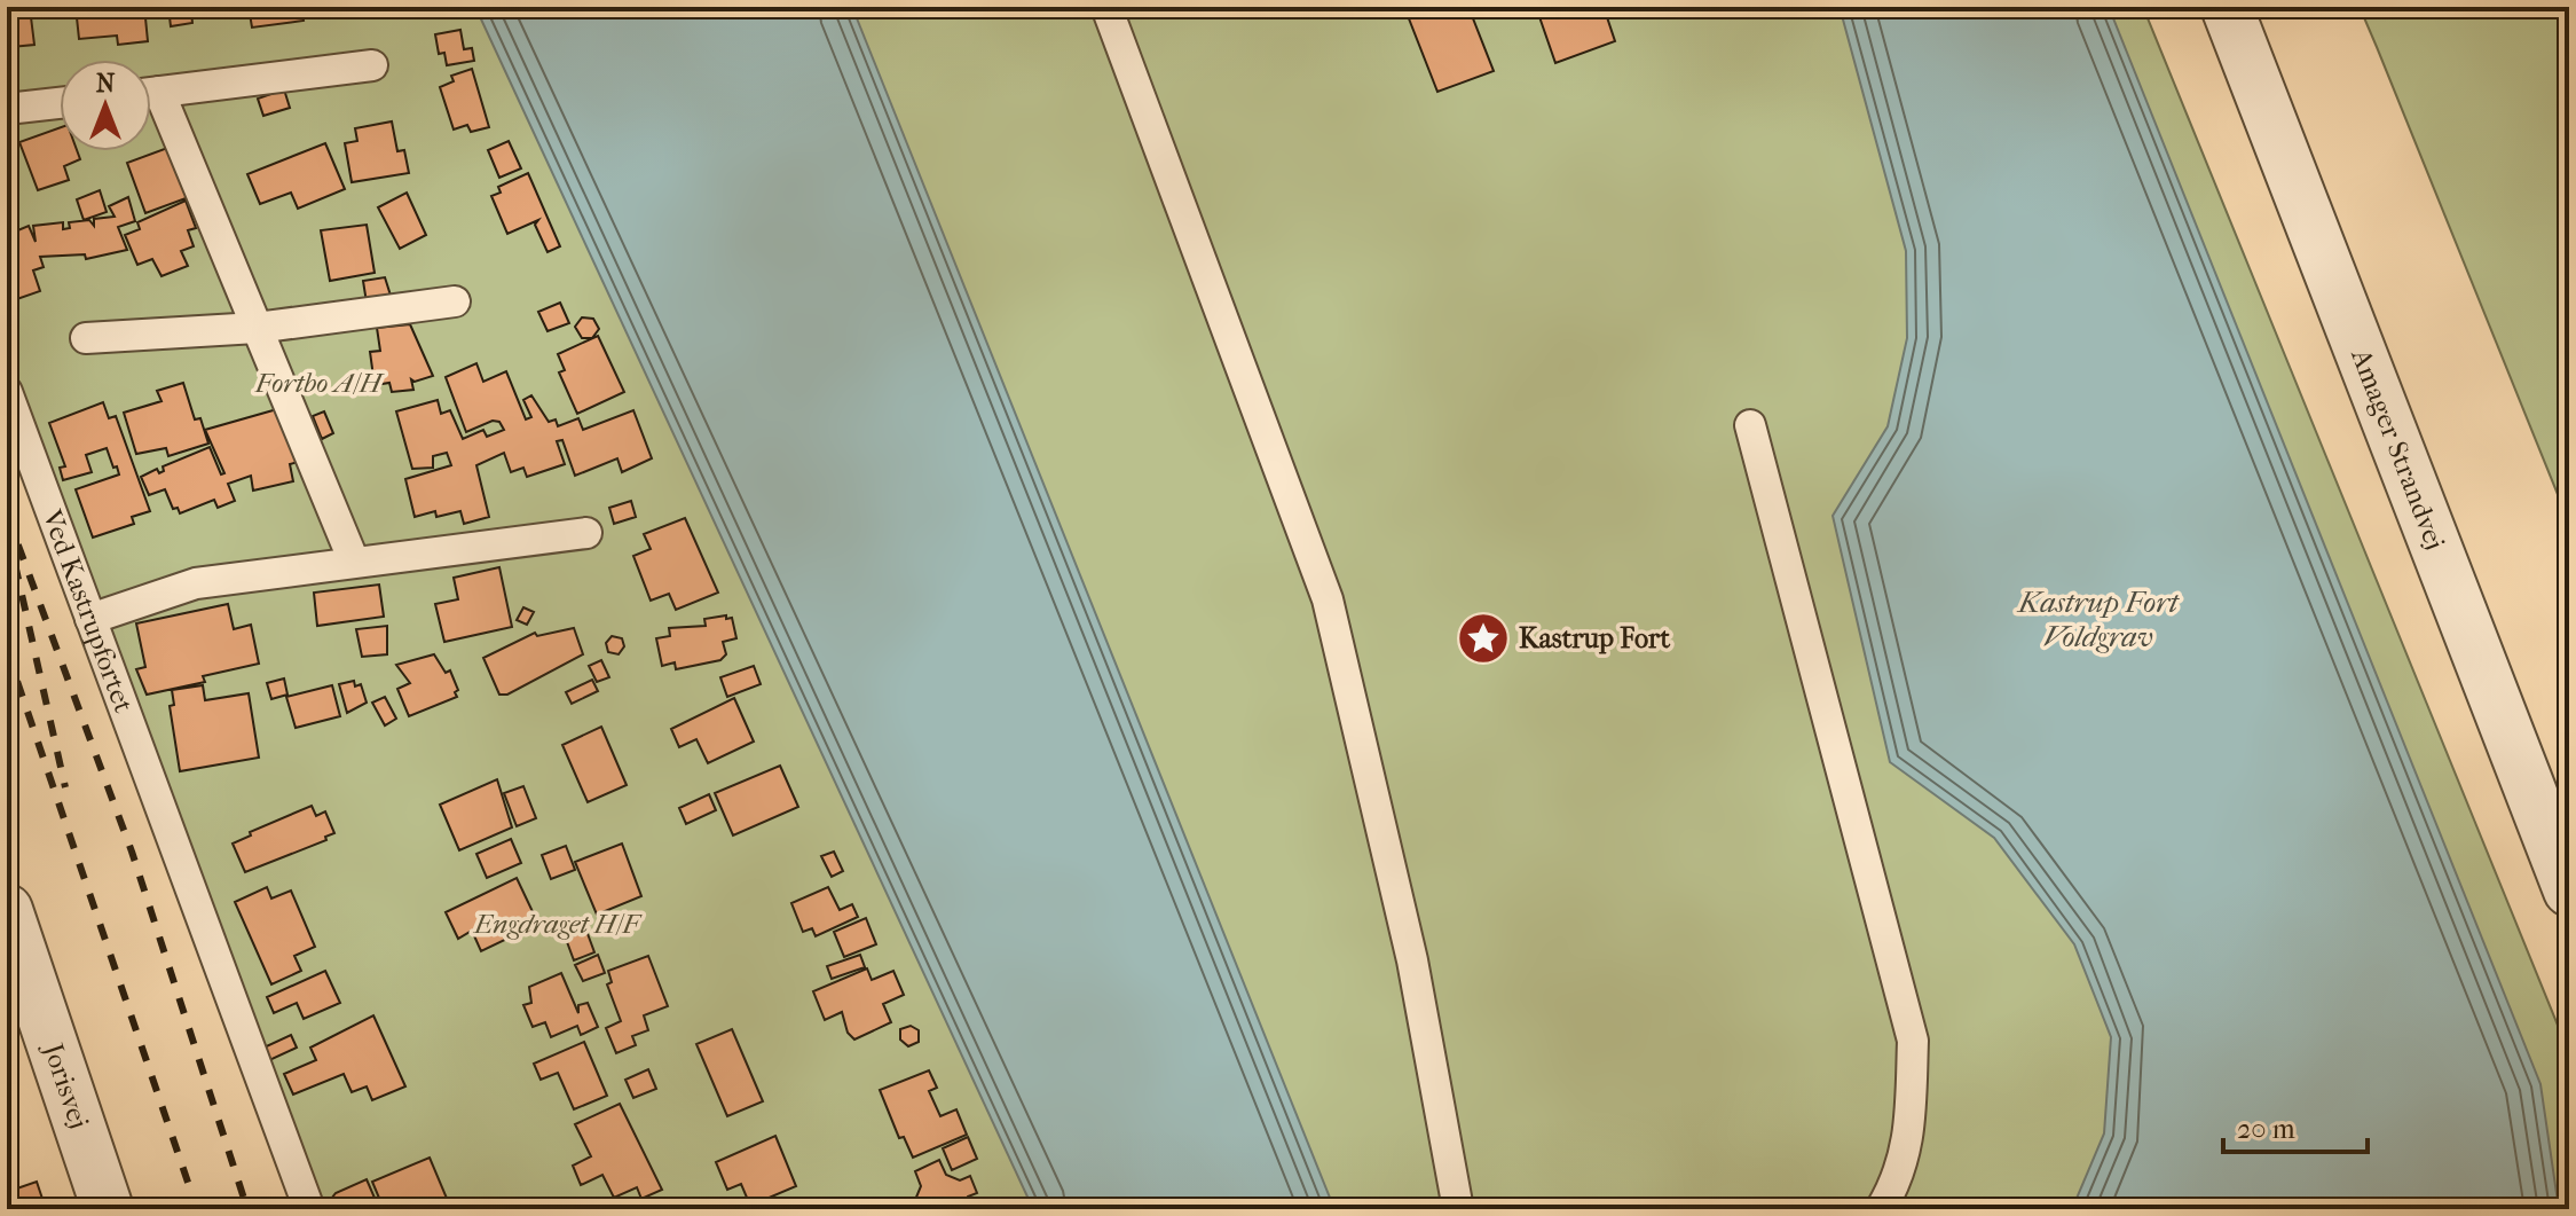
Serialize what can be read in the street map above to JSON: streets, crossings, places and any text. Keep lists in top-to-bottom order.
{
  "streets": {
    "street": ["Amager Strandvej", "Jorisvej"],
    "lane": ["Ved Kastrupfortet"]
  },
  "water": ["Kastrup Fort Voldgrav"],
  "parks": ["Fortbo A/H", "Engdraget H/F"],
  "places": {
    "place": ["Kastrup Fort"]
  },
  "scale_bar": "20 m",
  "north": "top"
}
